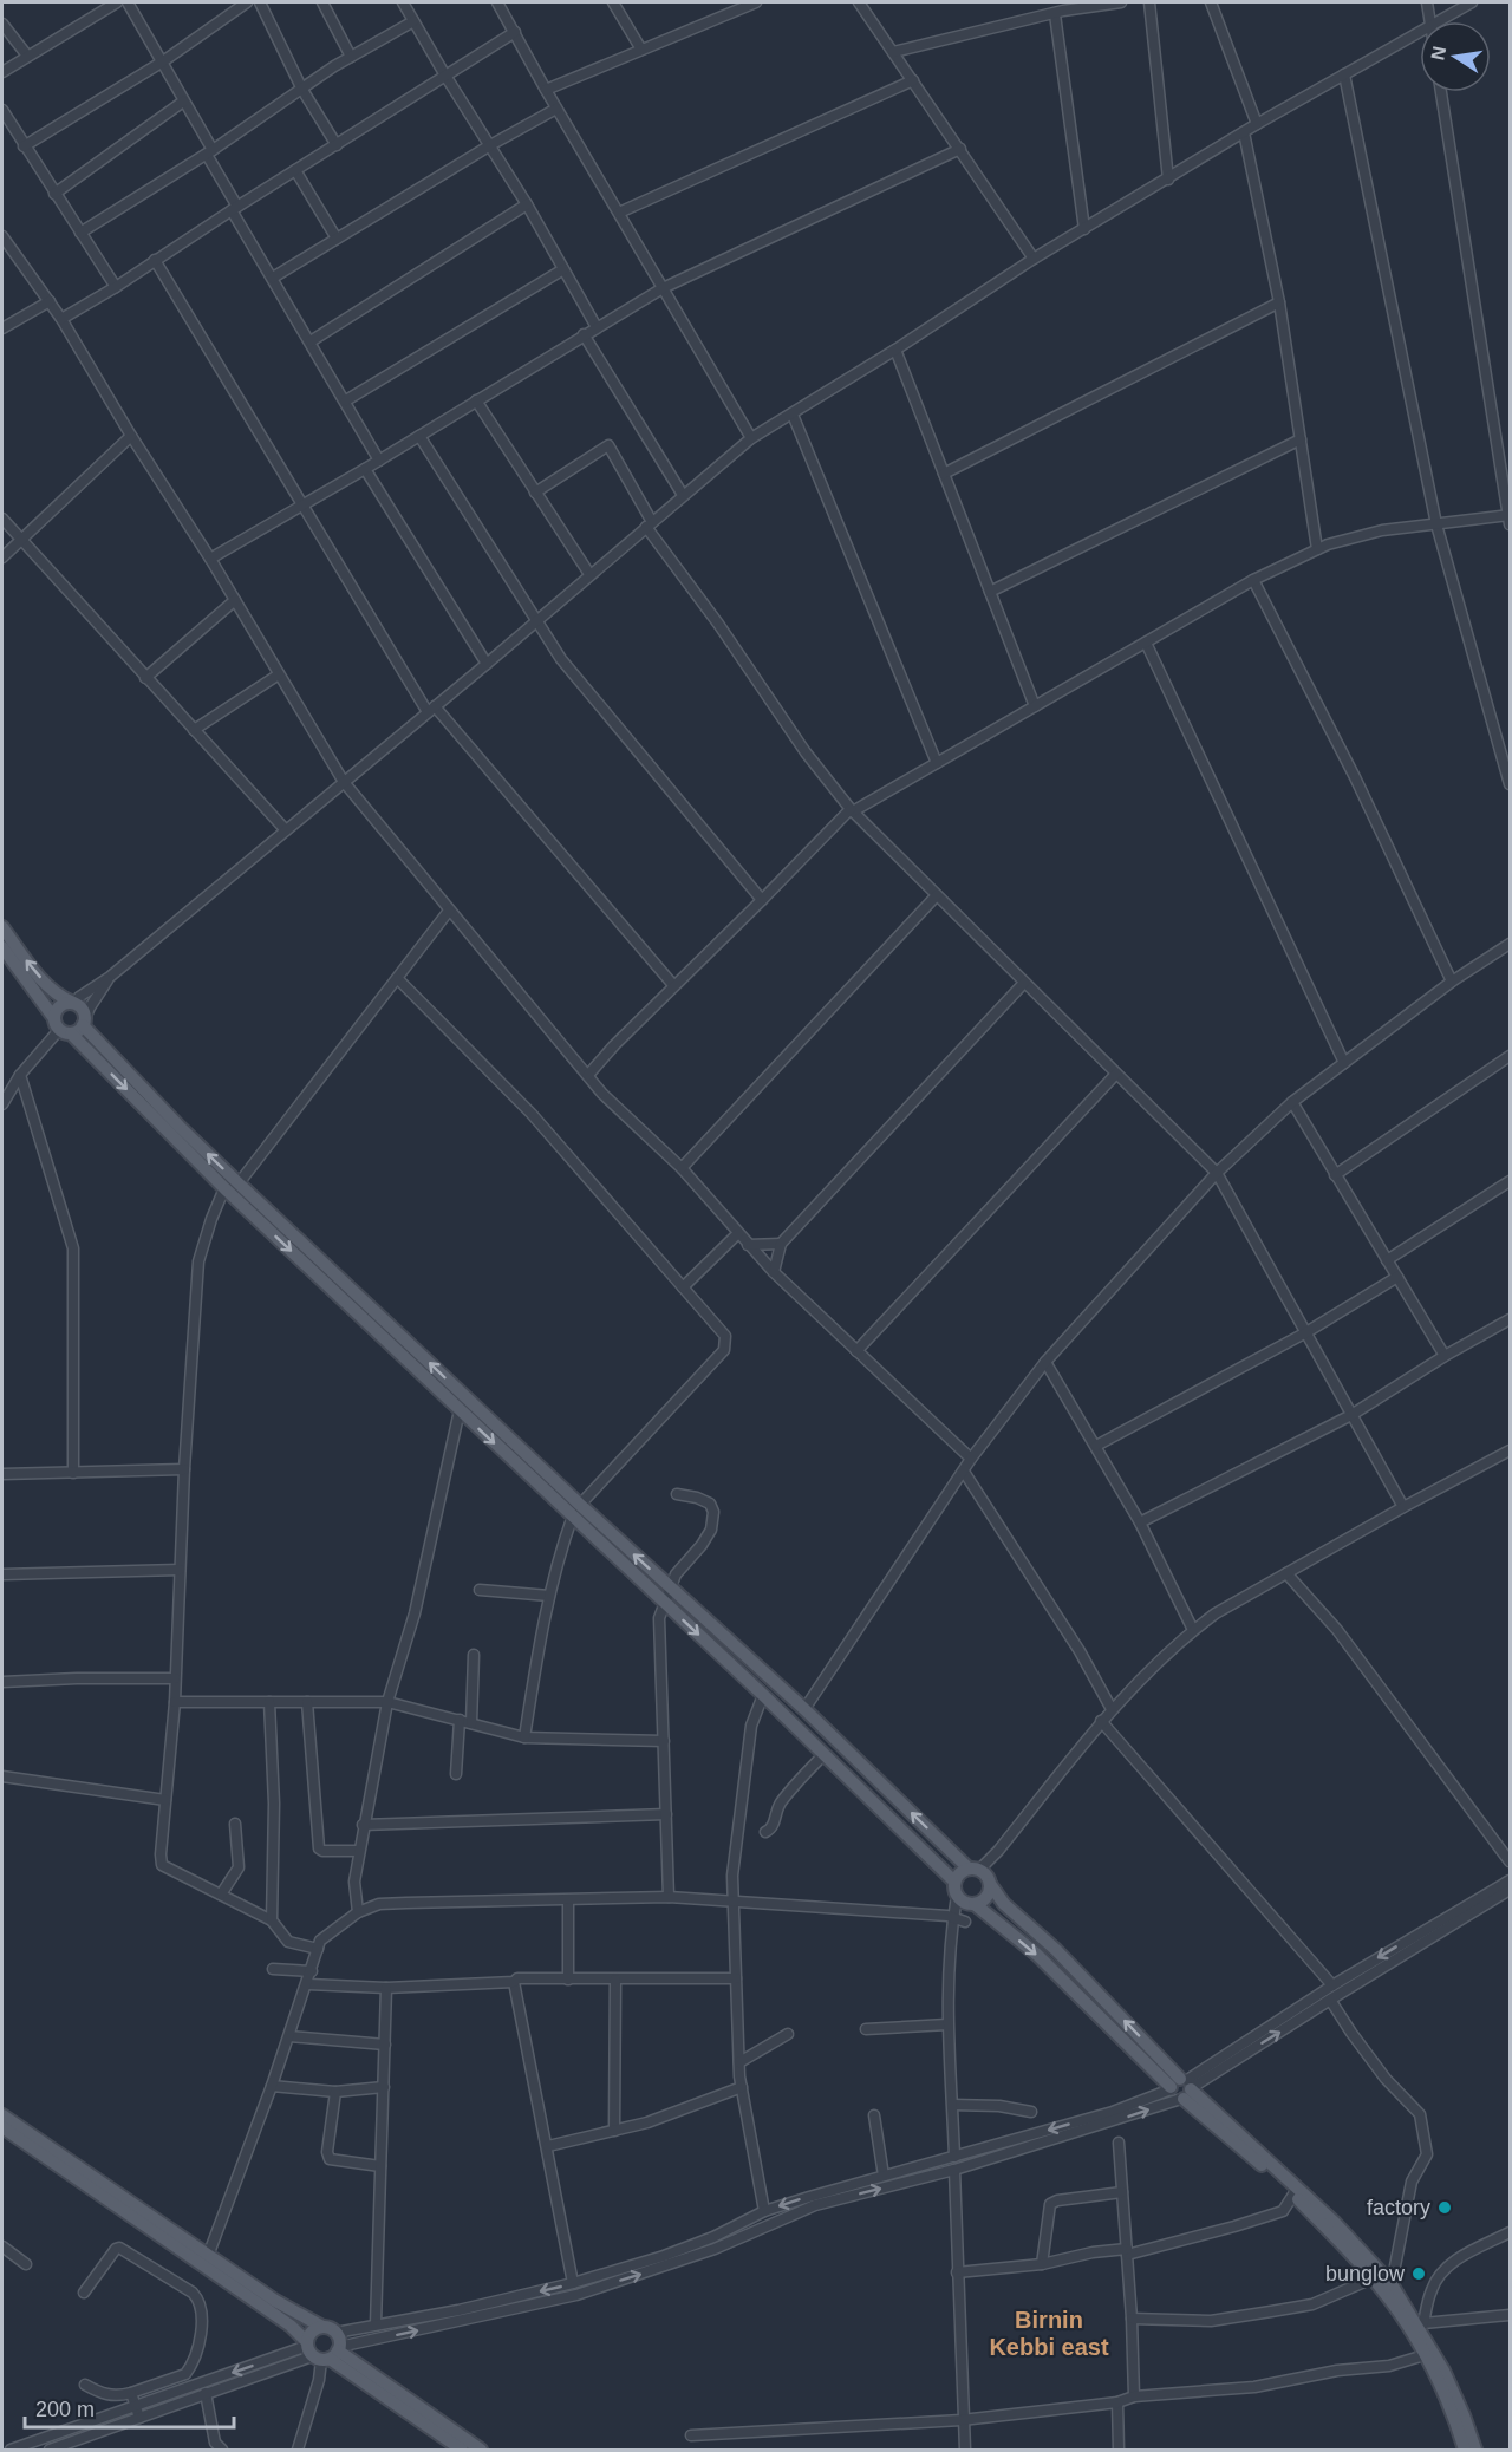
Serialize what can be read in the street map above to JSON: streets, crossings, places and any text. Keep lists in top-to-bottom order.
{
  "districts": ["Birnin Kebbi east"],
  "places": ["factory", "bunglow"],
  "scale_bar": "200 m",
  "north": "left"
}
